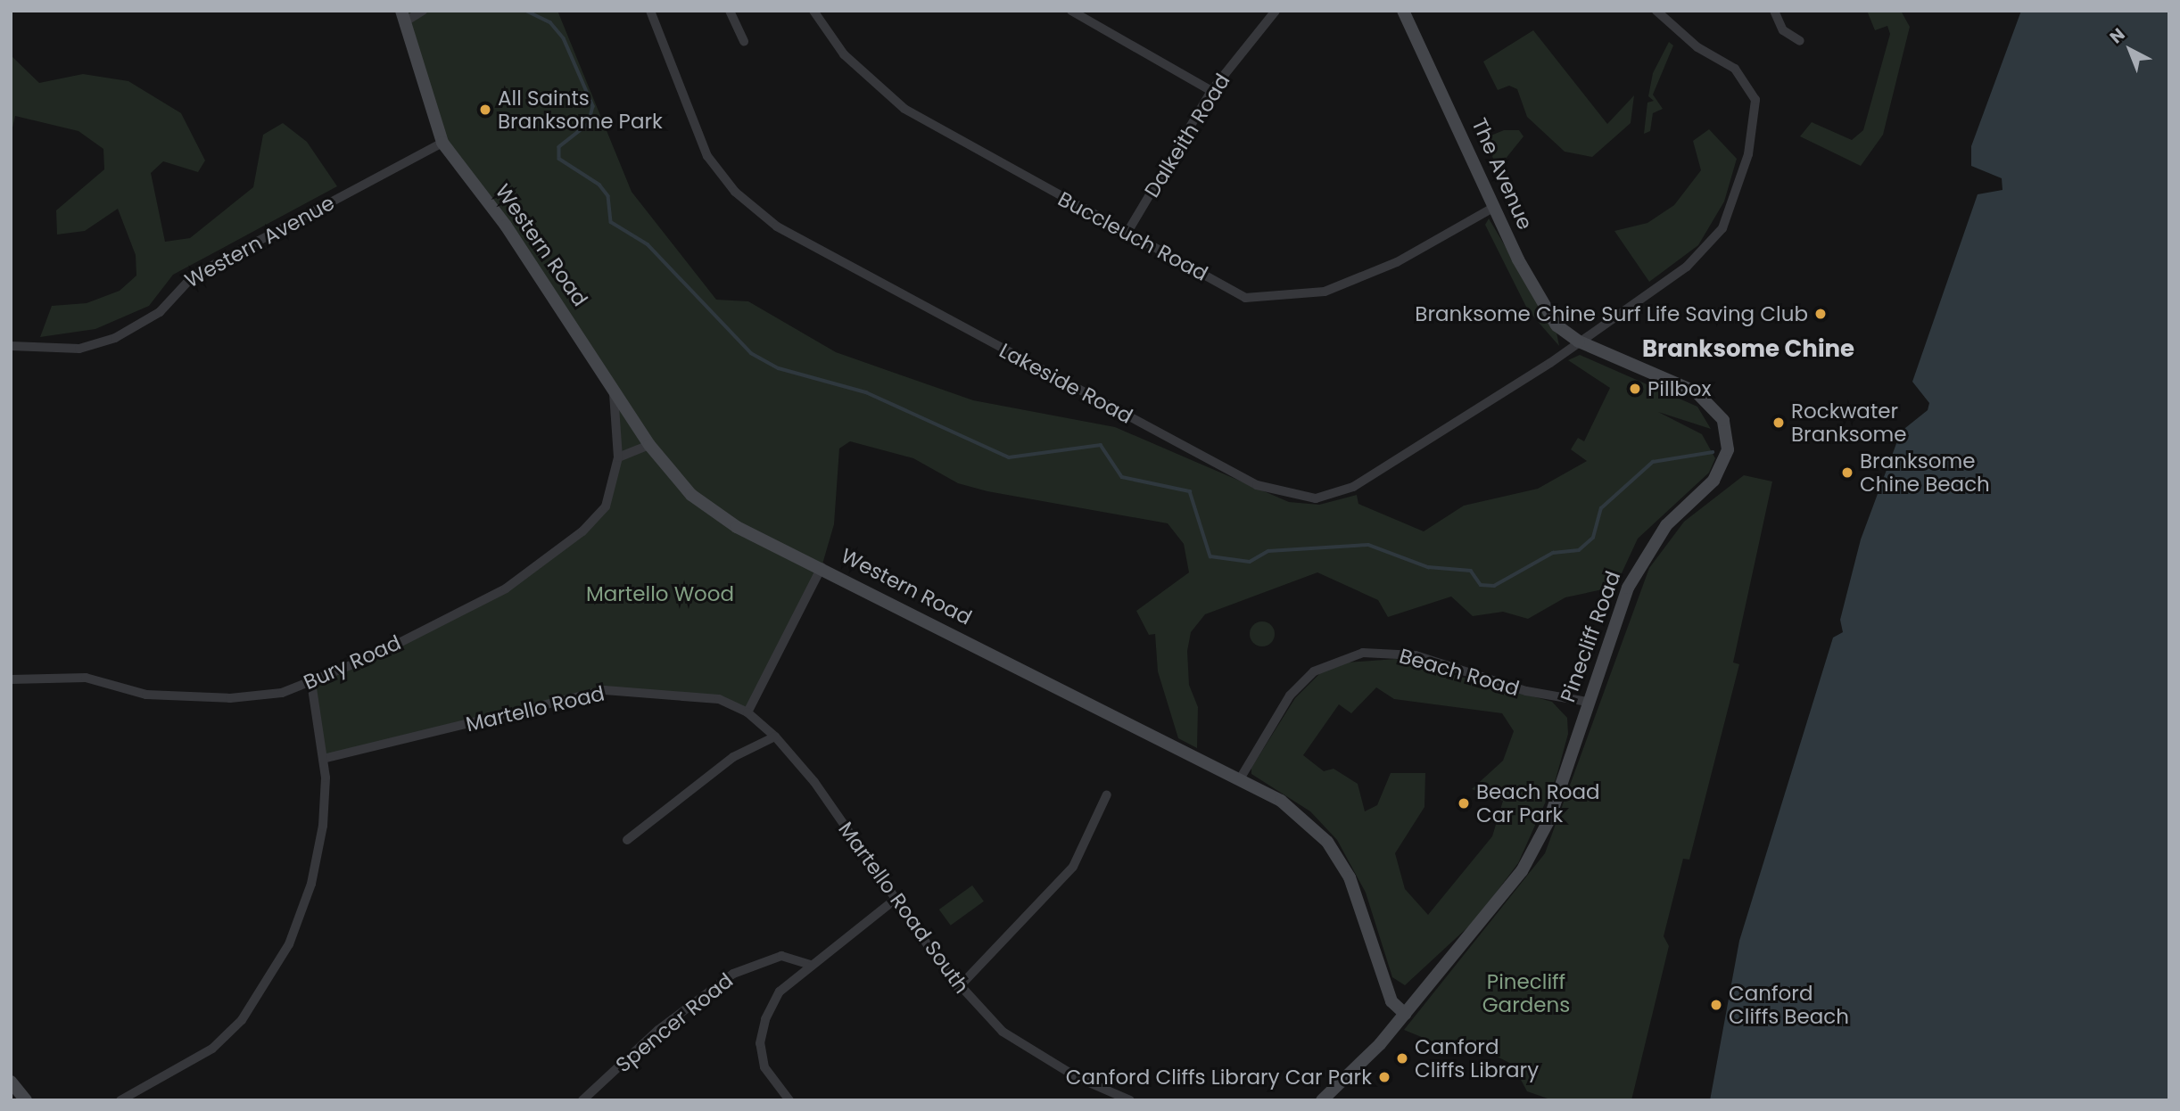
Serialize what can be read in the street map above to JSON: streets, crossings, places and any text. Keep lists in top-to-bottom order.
{
  "streets": {
    "street": [
      "Dalkeith Road",
      "The Avenue",
      "Buccleuch Road",
      "Western Avenue",
      "Western Road",
      "Lakeside Road",
      "Pinecliff Road",
      "Bury Road",
      "Beach Road",
      "Martello Road",
      "Martello Road South",
      "Spencer Road"
    ]
  },
  "crossings": [
    ["Dalkeith Road", "Buccleuch Road"],
    ["The Avenue", "Buccleuch Road"],
    ["The Avenue", "Lakeside Road"],
    ["The Avenue", "Pinecliff Road"],
    ["Western Avenue", "Western Road"],
    ["Western Road", "Pinecliff Road"],
    ["Western Road", "Bury Road"],
    ["Western Road", "Beach Road"],
    ["Lakeside Road", "Pinecliff Road"],
    ["Pinecliff Road", "Beach Road"],
    ["Martello Road", "Martello Road South"]
  ],
  "districts": ["Branksome Chine"],
  "parks": ["Martello Wood", "Pinecliff Gardens"],
  "places": [
    "All Saints Branksome Park",
    "Branksome Chine Surf Life Saving Club",
    "Pillbox",
    "Rockwater Branksome",
    "Branksome Chine Beach",
    "Beach Road Car Park",
    "Canford Cliffs Beach",
    "Canford Cliffs Library",
    "Canford Cliffs Library Car Park"
  ],
  "north": "top left"
}
